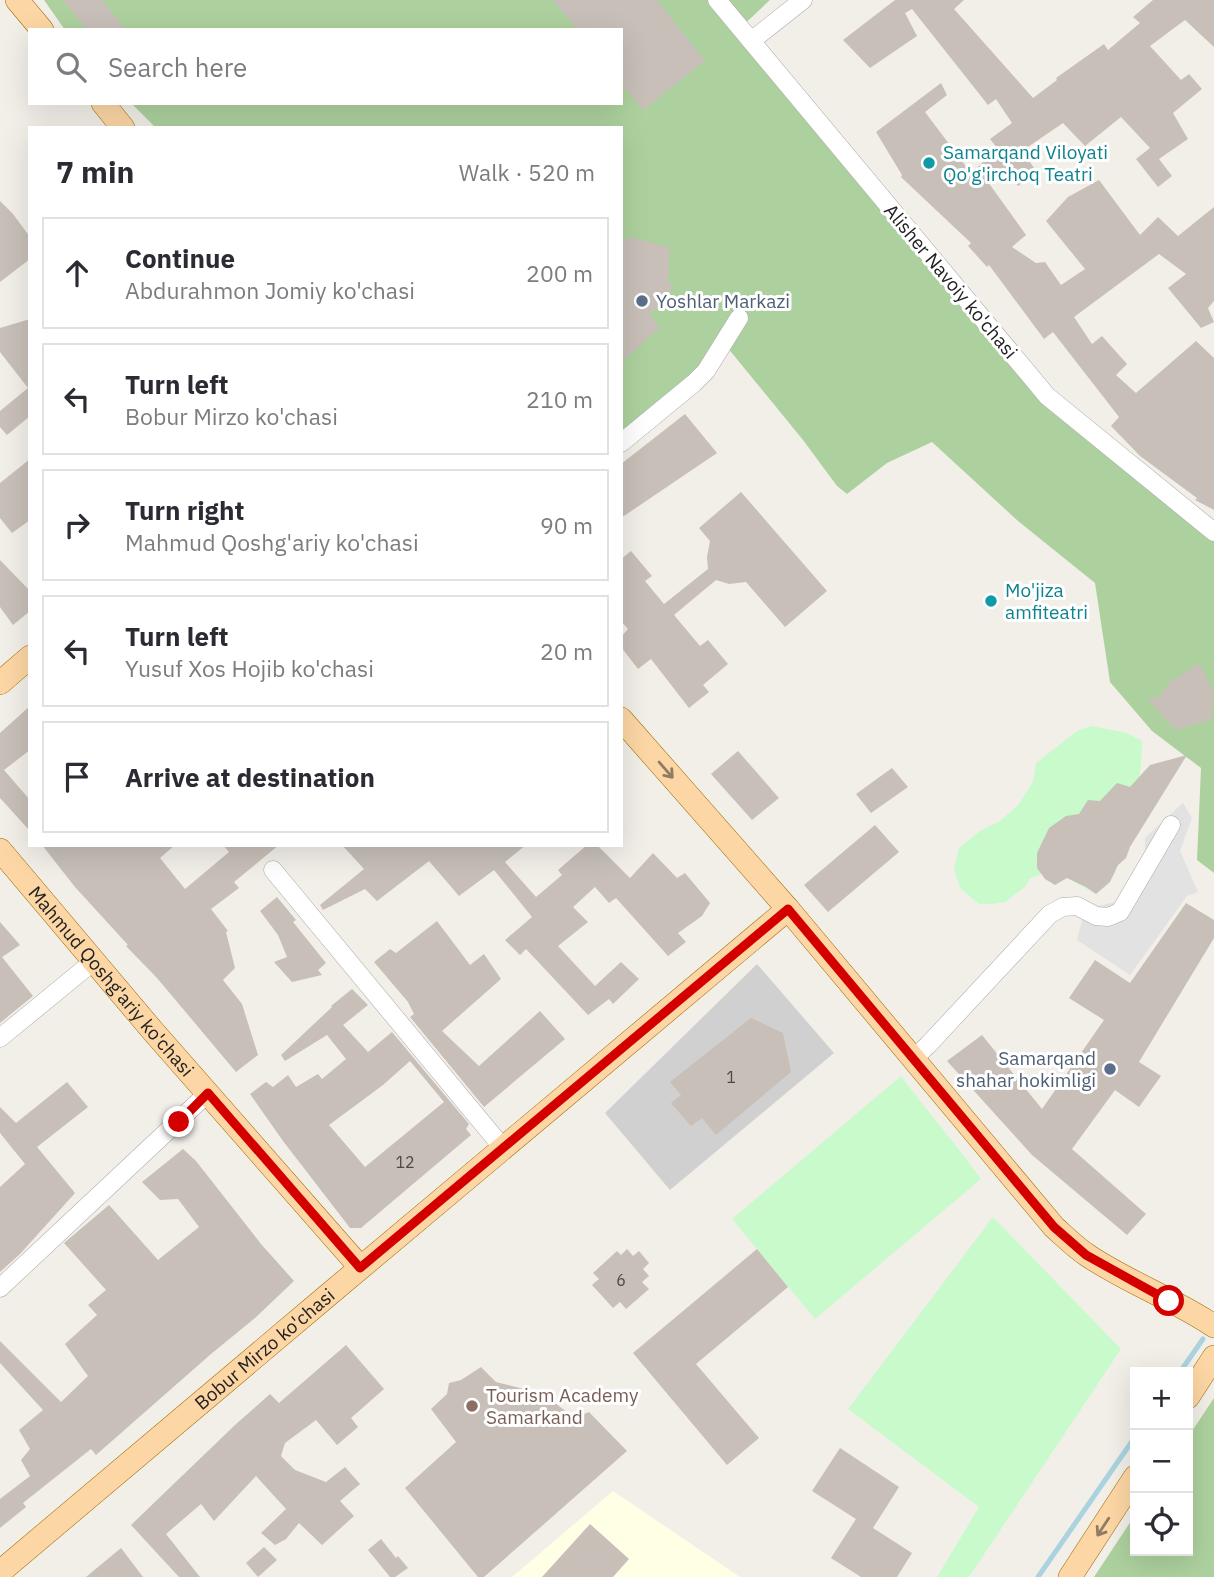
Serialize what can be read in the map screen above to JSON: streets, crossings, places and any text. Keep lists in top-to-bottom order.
{
  "streets": {
    "main road": ["Mahmud Qoshg'ariy ko'chasi", "Bobur Mirzo ko'chasi"],
    "street": ["Alisher Navoiy ko'chasi"]
  },
  "crossings": [
    ["Mahmud Qoshg'ariy ko'chasi", "Bobur Mirzo ko'chasi"]
  ],
  "places": [
    "Samarqand Viloyati Qo'g'irchoq Teatri",
    "Yoshlar Markazi",
    "Mo'jiza amfiteatri",
    "Samarqand shahar hokimligi",
    "Tourism Academy Samarkand"
  ],
  "house_numbers": ["1", "12", "6"],
  "page": {
    "search": "Search here",
    "heading": ["7 min", "Walk · 520 m"],
    "list": [
      ["Continue", "Abdurahmon Jomiy ko'chasi", "200 m"],
      ["Turn left", "Bobur Mirzo ko'chasi", "210 m"],
      ["Turn right", "Mahmud Qoshg'ariy ko'chasi", "90 m"],
      ["Turn left", "Yusuf Xos Hojib ko'chasi", "20 m"],
      "Arrive at destination"
    ],
    "map_buttons": ["+", "−"]
  }
}
